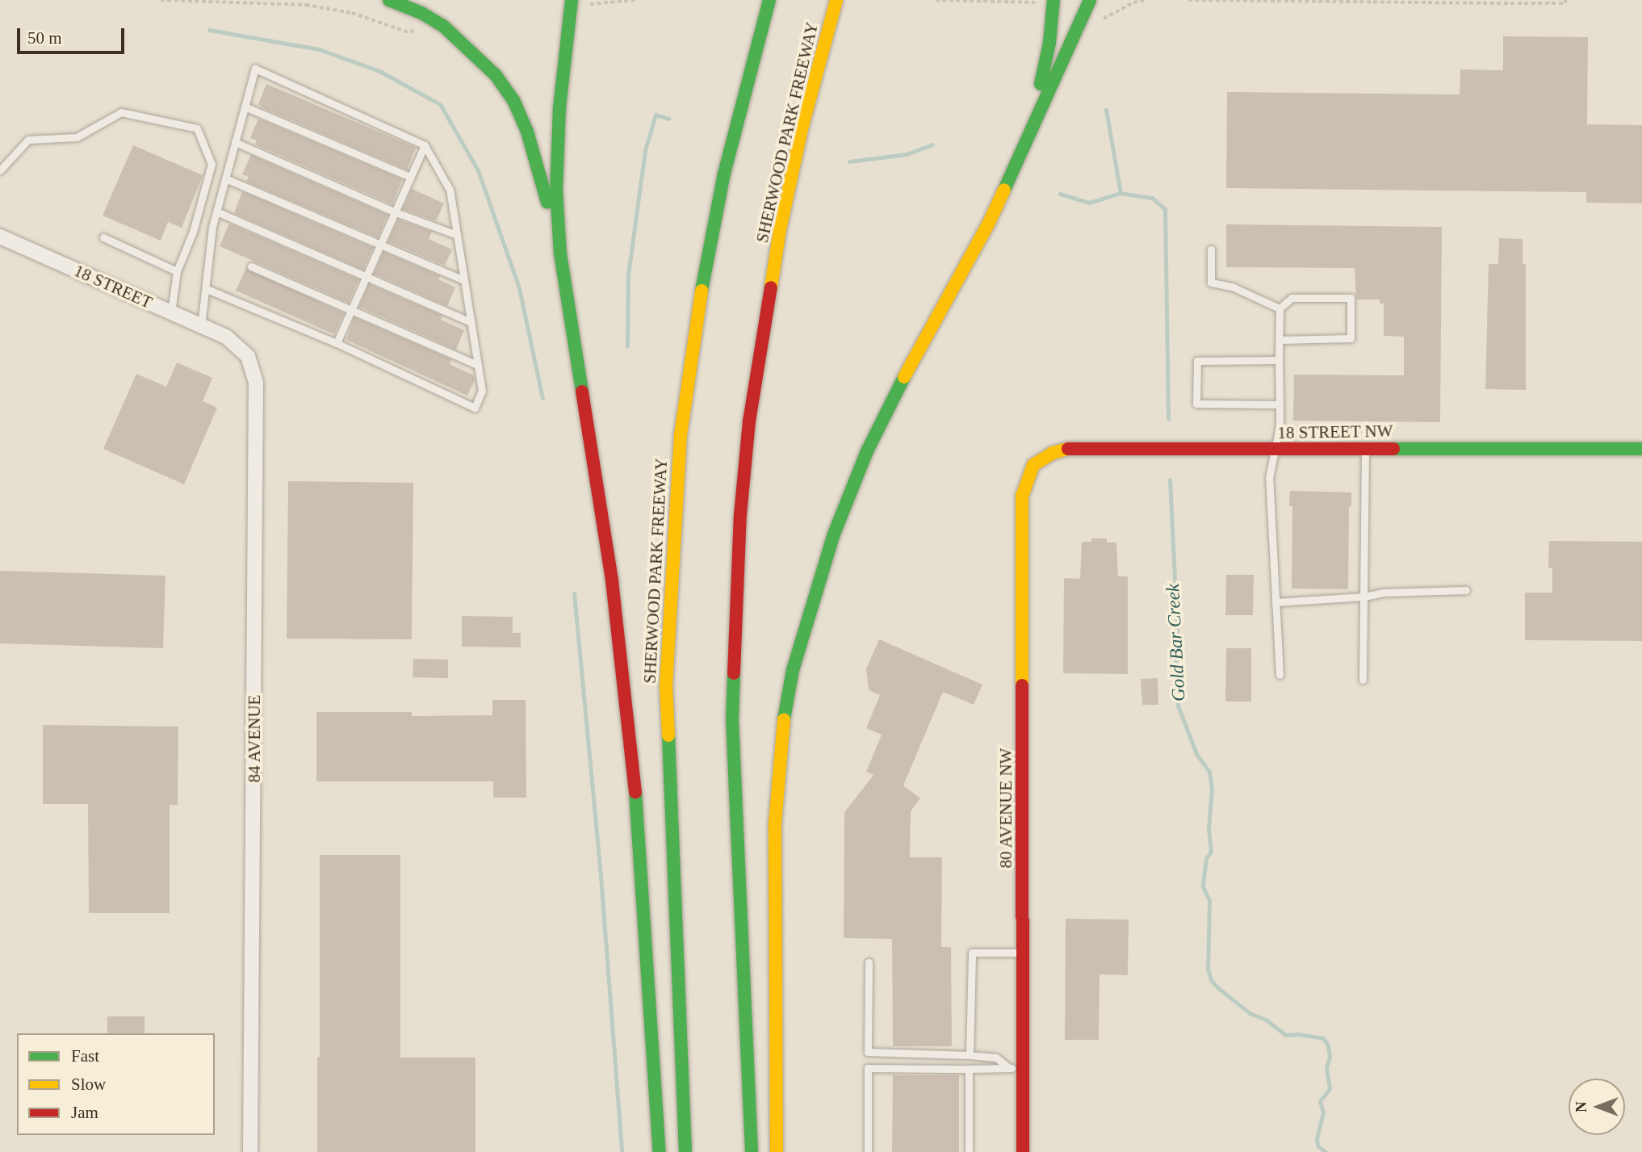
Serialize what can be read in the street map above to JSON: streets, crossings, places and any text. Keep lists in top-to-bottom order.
{
  "streets": {
    "main road": ["SHERWOOD PARK FREEWAY", "18 STREET NW", "80 AVENUE NW"],
    "street": ["18 STREET", "84 AVENUE"]
  },
  "crossings": [
    ["18 STREET", "84 AVENUE"],
    ["18 STREET NW", "80 AVENUE NW"]
  ],
  "water": ["Gold Bar Creek"],
  "legend": ["Fast", "Slow", "Jam"],
  "scale_bar": "50 m",
  "north": "left"
}
